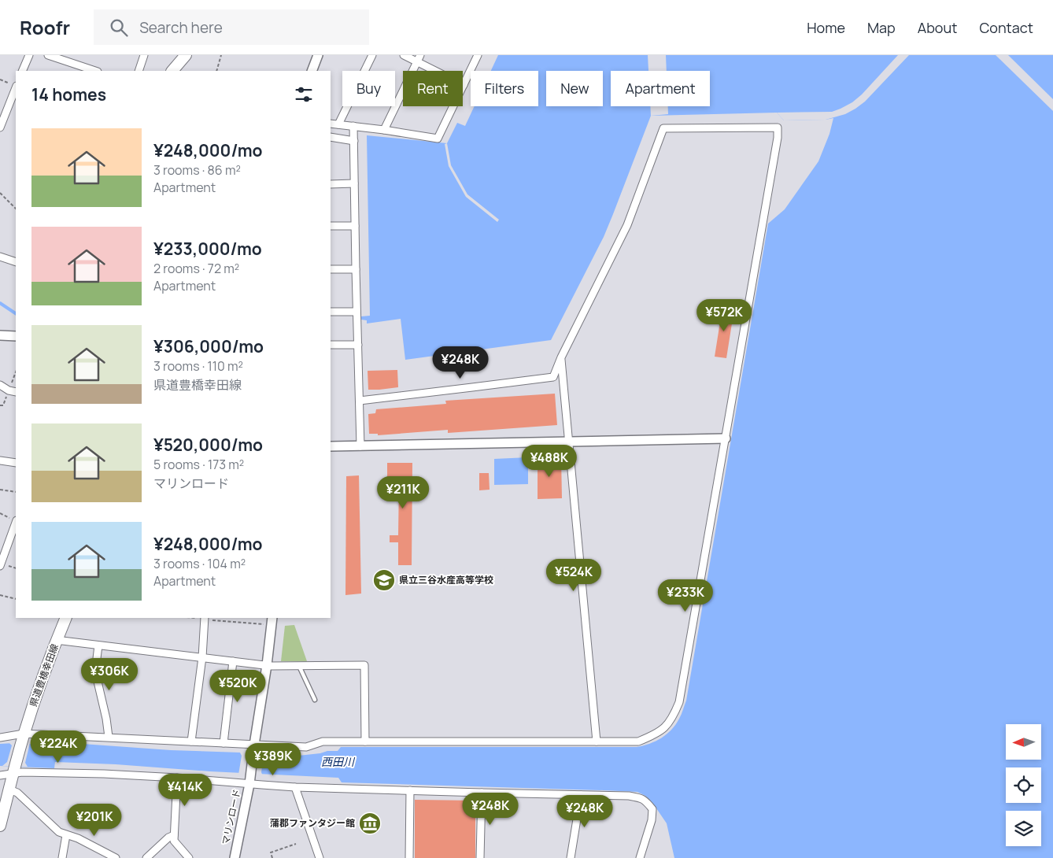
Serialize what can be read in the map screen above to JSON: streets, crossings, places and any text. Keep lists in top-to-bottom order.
{
  "streets": {
    "main road": ["県道豊橋幸田線"],
    "street": ["マリンロード"]
  },
  "water": ["西田川"],
  "places": {
    "school or university": ["県立三谷水産高等学校"],
    "museum": ["蒲郡ファンタジー館"]
  },
  "north": "left",
  "page": {
    "header": "Roofr",
    "search": "Search here",
    "nav": [
      "Home",
      "Map",
      "About",
      "Contact"
    ],
    "chip": [
      "Buy",
      "Rent",
      "Filters",
      "New",
      "Apartment"
    ],
    "heading": "14 homes",
    "list": [
      {
        "name": "¥248,000/mo",
        "note": "3 rooms · 86 m² · Apartment"
      },
      {
        "name": "¥233,000/mo",
        "note": "2 rooms · 72 m² · Apartment"
      },
      {
        "name": "¥306,000/mo",
        "note": "3 rooms · 110 m² · 県道豊橋幸田線"
      },
      {
        "name": "¥520,000/mo",
        "note": "5 rooms · 173 m² · マリンロード"
      },
      {
        "name": "¥248,000/mo",
        "note": "3 rooms · 104 m² · Apartment"
      }
    ],
    "price": [
      "¥572K",
      "¥248K",
      "¥488K",
      "¥211K",
      "¥524K",
      "¥233K",
      "¥306K",
      "¥520K",
      "¥224K",
      "¥389K",
      "¥414K",
      "¥248K",
      "¥248K",
      "¥201K"
    ]
  }
}
